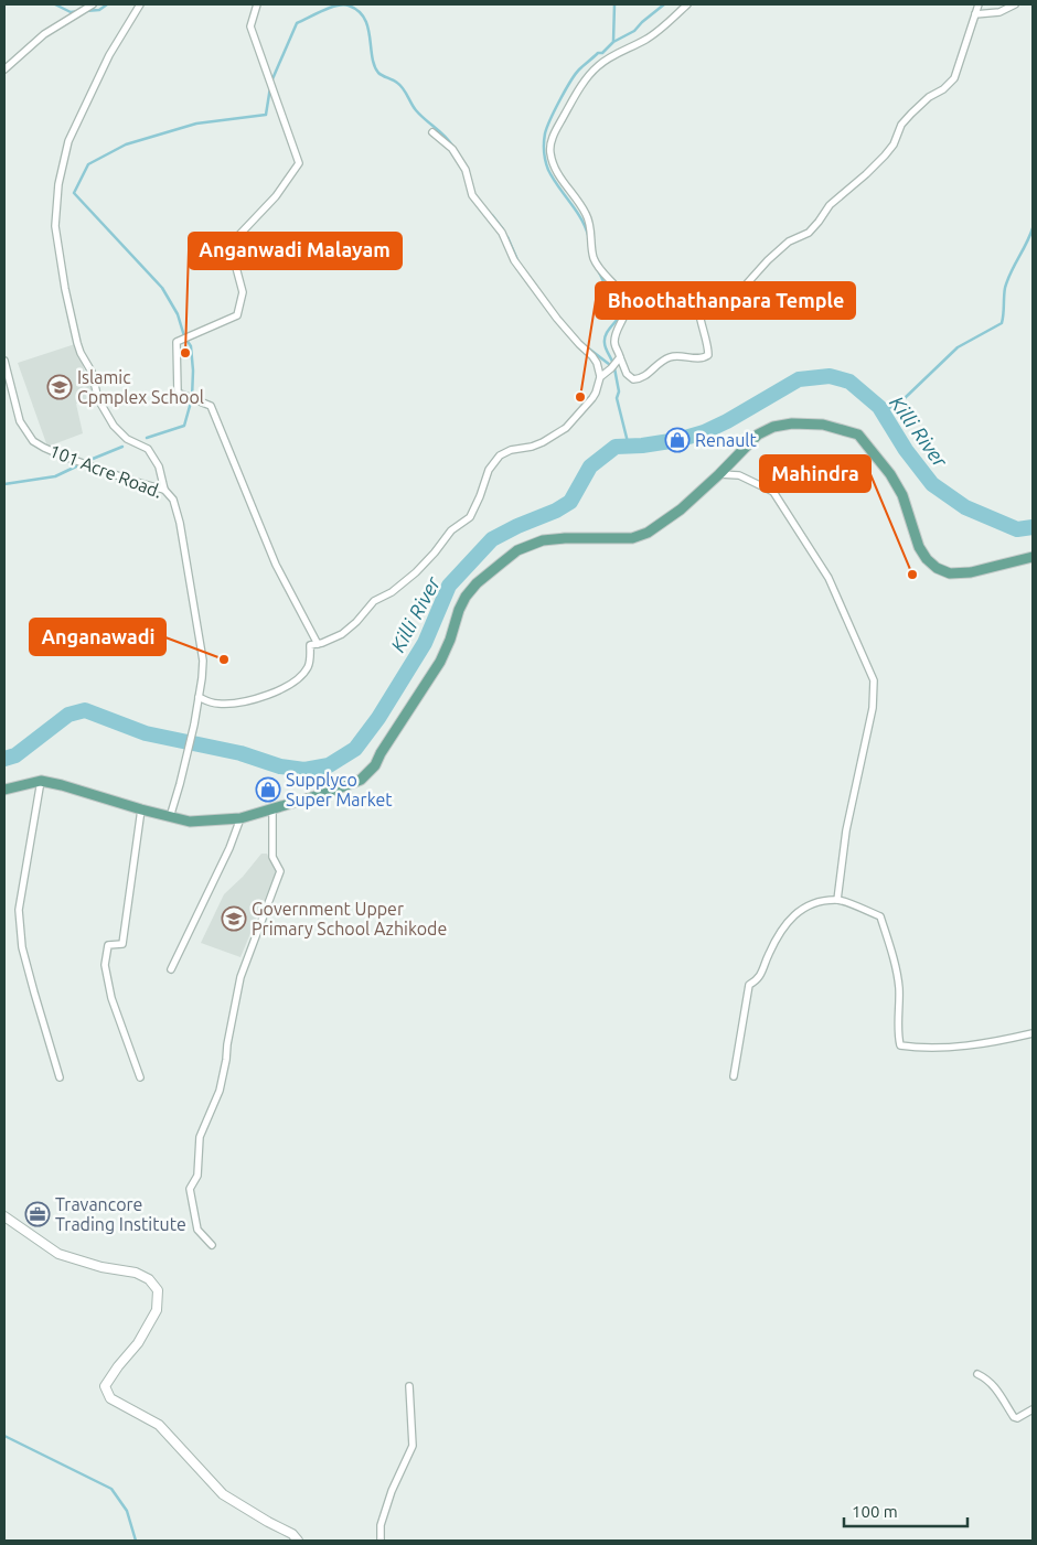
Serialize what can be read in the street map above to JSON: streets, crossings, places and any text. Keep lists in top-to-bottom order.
{
  "streets": {
    "street": ["101 Acre Road."]
  },
  "water": ["Killi River"],
  "places": {
    "other": [
      "Anganwadi Malayam",
      "Bhoothathanpara Temple",
      "Mahindra",
      "Anganawadi"
    ],
    "school or university": ["Islamic Cpmplex School", "Government Upper Primary School Azhikode"],
    "shop": ["Renault", "Supplyco Super Market"],
    "office": ["Travancore Trading Institute"]
  },
  "scale_bar": "100 m"
}
